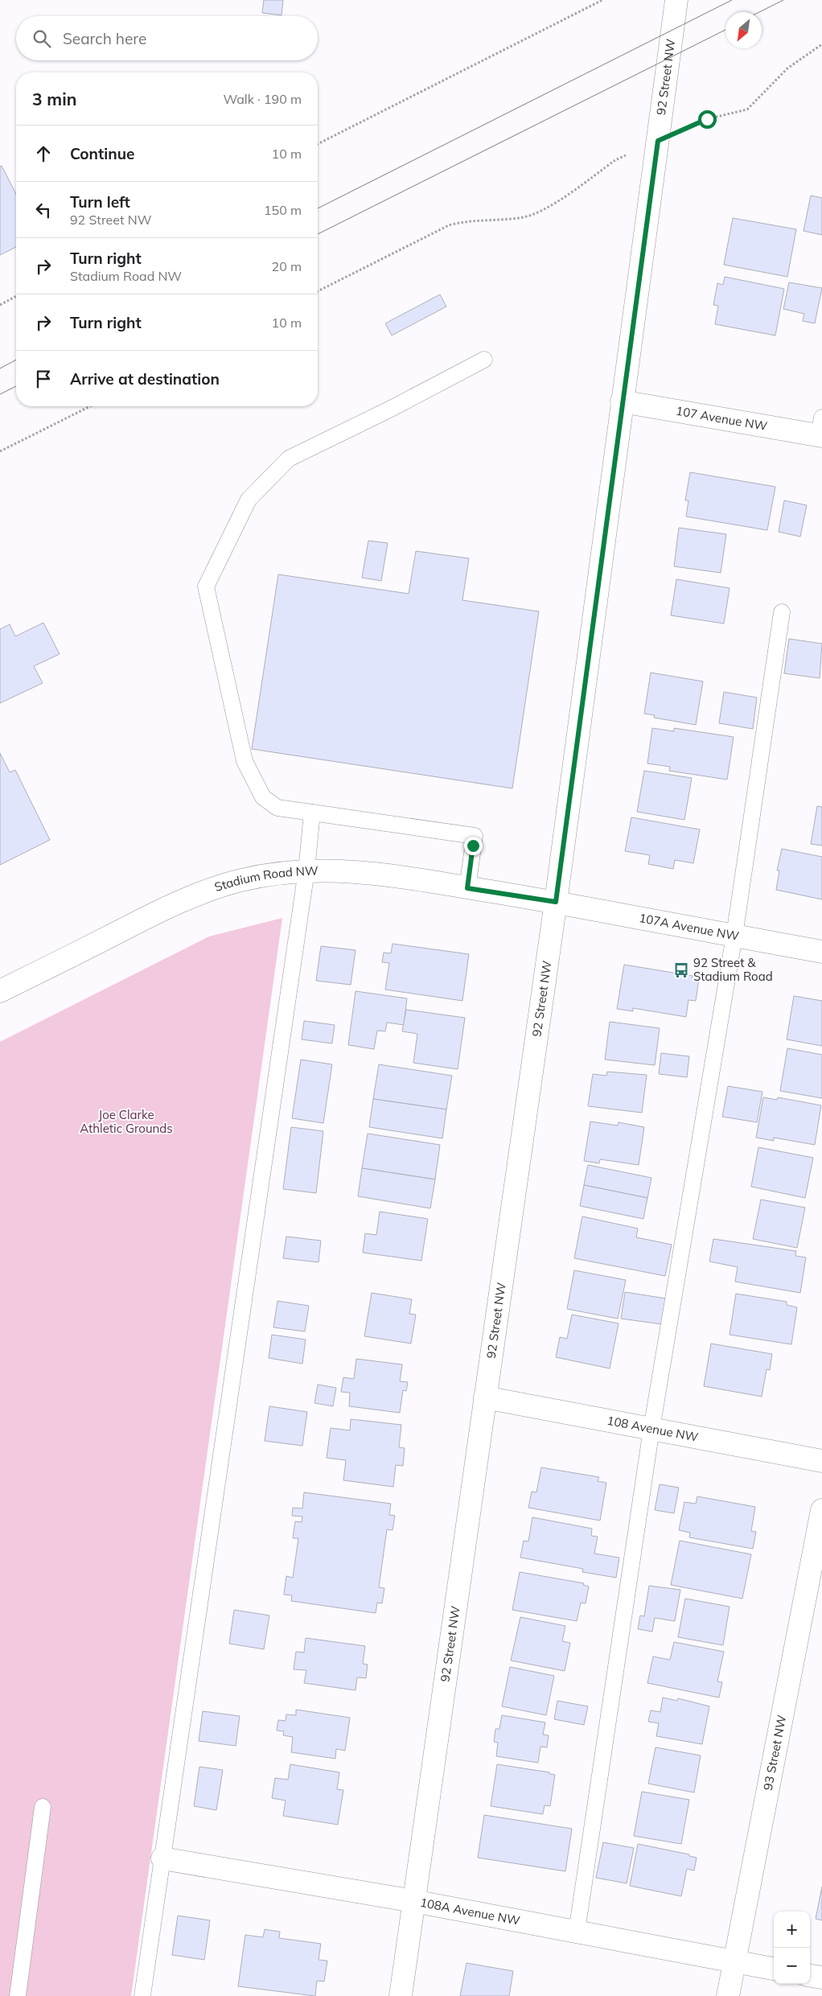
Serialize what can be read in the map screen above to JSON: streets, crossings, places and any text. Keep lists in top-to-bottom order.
{
  "streets": {
    "street": [
      "92 Street NW",
      "107 Avenue NW",
      "Stadium Road NW",
      "107A Avenue NW",
      "108 Avenue NW",
      "93 Street NW",
      "108A Avenue NW"
    ]
  },
  "crossings": [
    ["92 Street NW", "107 Avenue NW"],
    ["92 Street NW", "Stadium Road NW"],
    ["92 Street NW", "107A Avenue NW"],
    ["92 Street NW", "108 Avenue NW"],
    ["92 Street NW", "108A Avenue NW"],
    ["Stadium Road NW", "107A Avenue NW"],
    ["93 Street NW", "108A Avenue NW"]
  ],
  "parks": ["Joe Clarke Athletic Grounds"],
  "places": {
    "bus stop": ["92 Street & Stadium Road"]
  },
  "north": "bottom left",
  "page": {
    "search": "Search here",
    "heading": ["3 min", "Walk · 190 m"],
    "list": [
      ["Continue", "10 m"],
      ["Turn left", "92 Street NW", "150 m"],
      ["Turn right", "Stadium Road NW", "20 m"],
      ["Turn right", "10 m"],
      "Arrive at destination"
    ],
    "map_buttons": ["+", "−"]
  }
}
